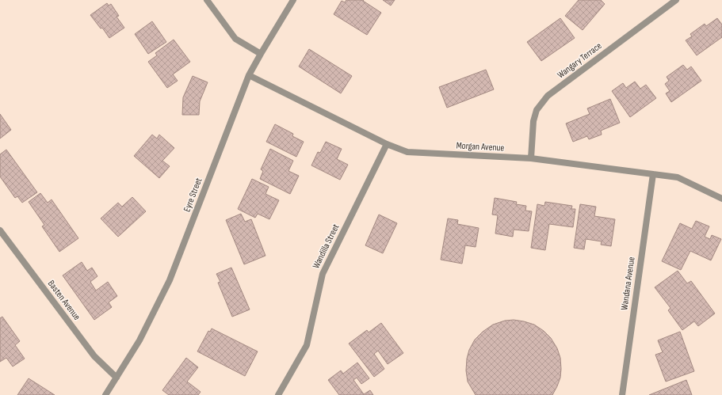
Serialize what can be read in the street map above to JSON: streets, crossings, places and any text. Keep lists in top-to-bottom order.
{
  "streets": {
    "street": [
      "Wangary Terrace",
      "Morgan Avenue",
      "Eyre Street",
      "Wandilla Street",
      "Wandana Avenue",
      "Basten Avenue"
    ]
  },
  "crossings": [
    ["Wangary Terrace", "Morgan Avenue"],
    ["Morgan Avenue", "Eyre Street"],
    ["Morgan Avenue", "Wandilla Street"],
    ["Morgan Avenue", "Wandana Avenue"],
    ["Eyre Street", "Basten Avenue"]
  ]
}
